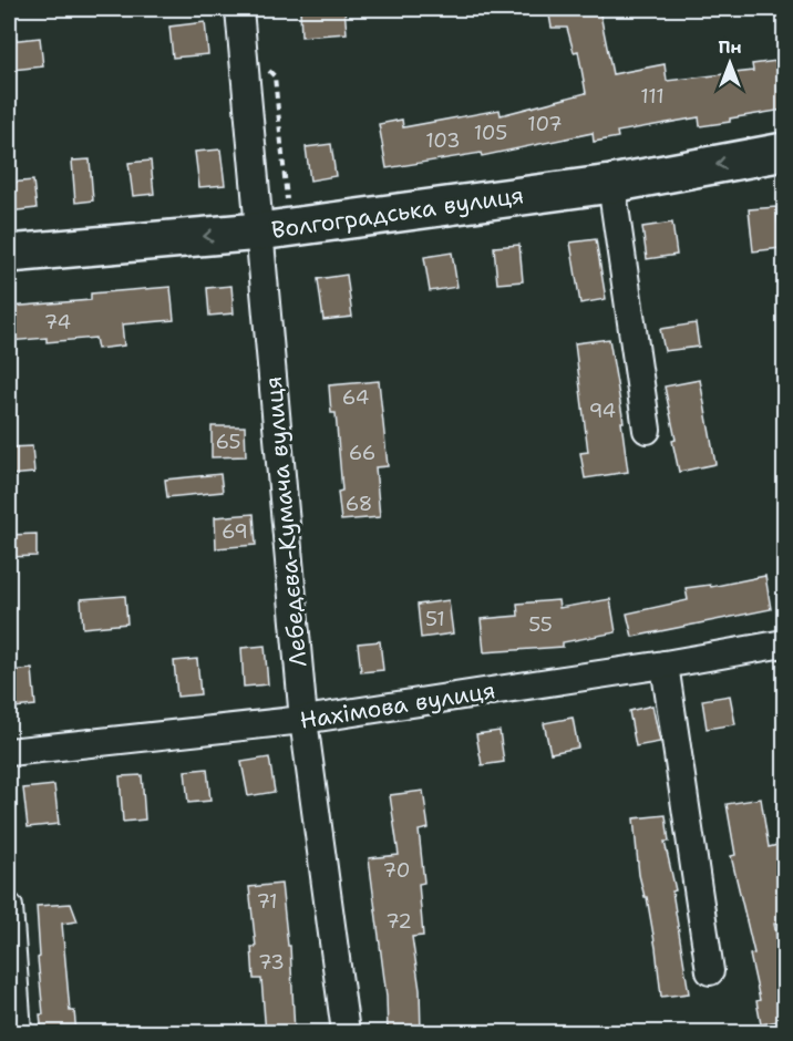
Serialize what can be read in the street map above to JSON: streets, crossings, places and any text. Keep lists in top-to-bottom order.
{
  "streets": {
    "street": ["Волгоградська вулиця", "Лебедєва-Кумача вулиця", "Нахімова вулиця"]
  },
  "crossings": [
    ["Волгоградська вулиця", "Лебедєва-Кумача вулиця"],
    ["Лебедєва-Кумача вулиця", "Нахімова вулиця"]
  ],
  "one_way": ["Волгоградська вулиця"],
  "house_numbers": [
    "111",
    "107",
    "105",
    "103",
    "74",
    "64",
    "94",
    "65",
    "66",
    "68",
    "69",
    "51",
    "55",
    "70",
    "71",
    "72",
    "73"
  ],
  "north": "top"
}
